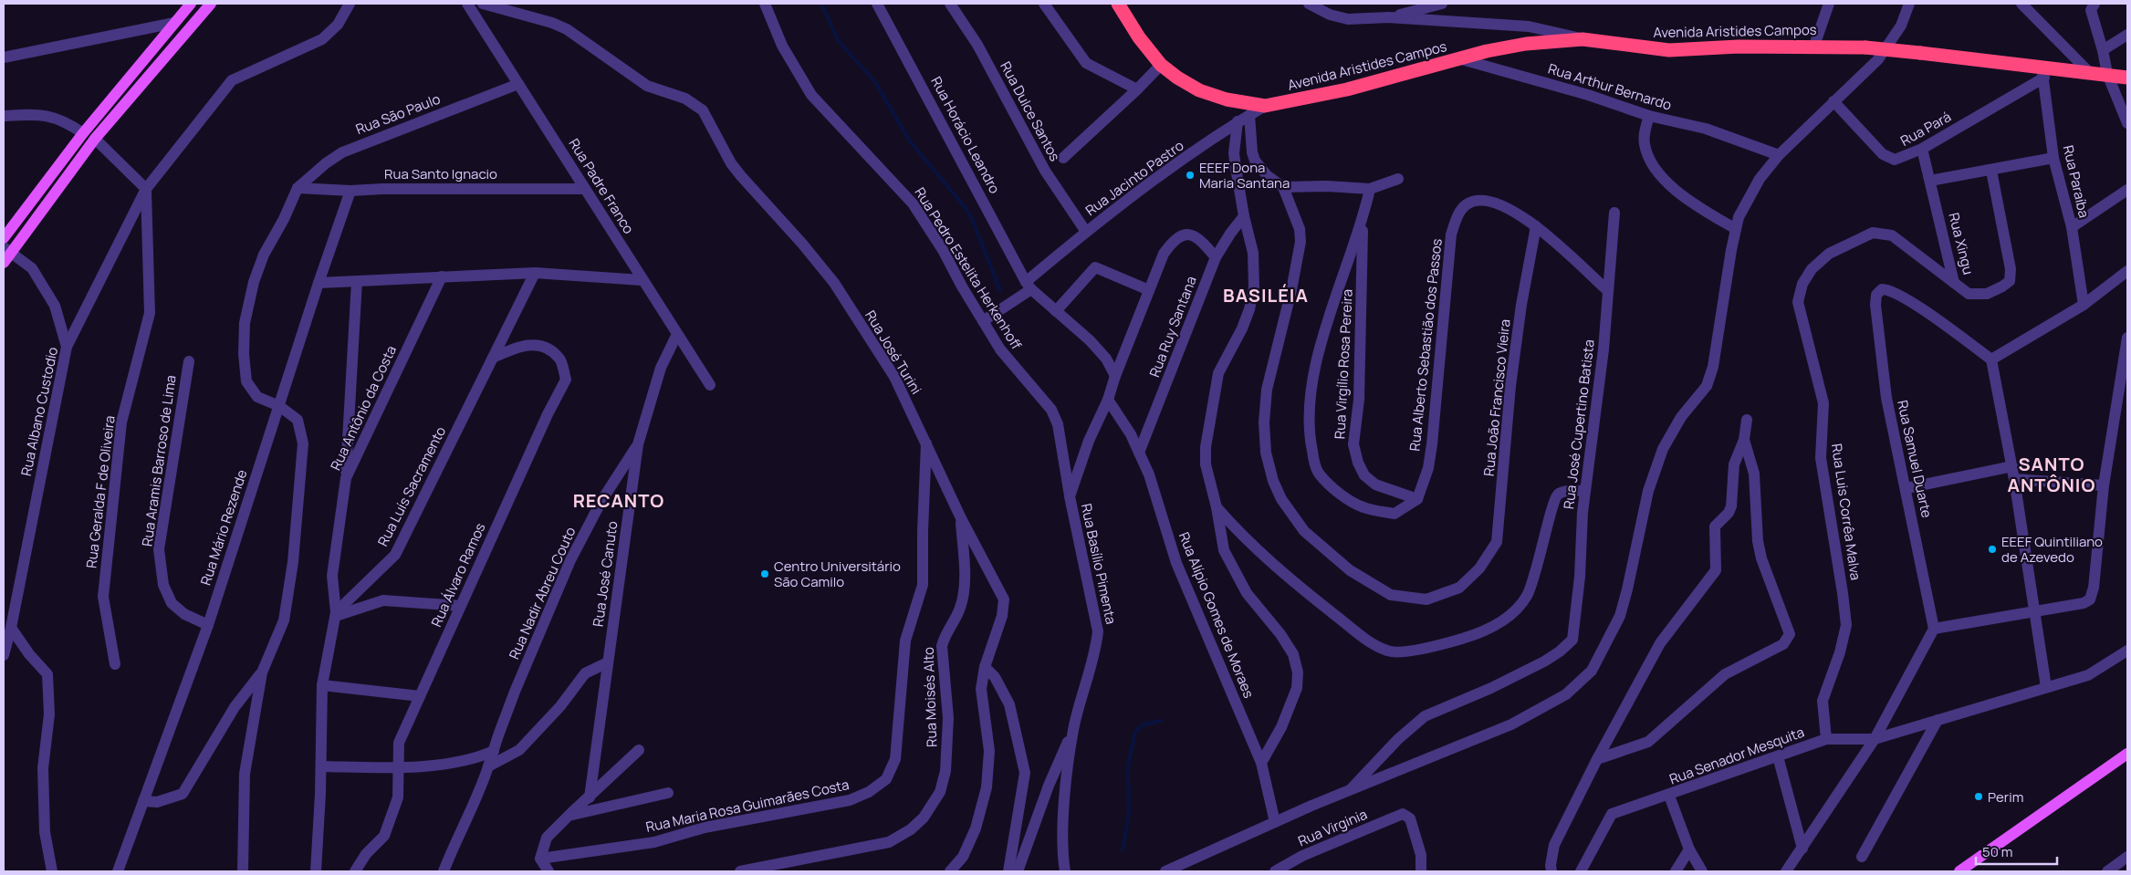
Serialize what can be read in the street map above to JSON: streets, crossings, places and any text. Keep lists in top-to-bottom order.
{
  "streets": {
    "highway": ["Avenida Aristides Campos"],
    "street": [
      "Rua Arthur Bernardo",
      "Rua Dulce Santos",
      "Rua São Paulo",
      "Rua Pará",
      "Rua Horácio Leandro",
      "Rua Santo Ignacio",
      "Rua Jacinto Pastro",
      "Rua Paraíba",
      "Rua Padre Franco",
      "Rua Xingu",
      "Rua Pedro Estelita Herkenhoff",
      "Rua Ruy Santana",
      "Rua Alberto Sebastião dos Passos",
      "Rua José Turini",
      "Rua Virgílio Rosa Pereira",
      "Rua João Francisco Vieira",
      "Rua Antônio da Costa",
      "Rua Albano Custodio",
      "Rua José Cupertino Batista",
      "Rua Samuel Duarte",
      "Rua Aramis Barroso de Lima",
      "Rua Luís Sacramento",
      "Rua Geralda F de Oliveira",
      "Rua Luis Corrêa Malva",
      "Rua Mário Rezende",
      "Rua Basílio Pimenta",
      "Rua José Canuto",
      "Rua Álvaro Ramos",
      "Rua Nadir Abreu Couto",
      "Rua Alípio Gomes de Moraes",
      "Rua Moisés Alto",
      "Rua Senador Mesquita",
      "Rua Maria Rosa Guimarães Costa",
      "Rua Virginia"
    ]
  },
  "crossings": [
    ["Avenida Aristides Campos", "Rua Arthur Bernardo"],
    ["Avenida Aristides Campos", "Rua Pará"],
    ["Avenida Aristides Campos", "Rua Jacinto Pastro"],
    ["Avenida Aristides Campos", "Rua Paraíba"],
    ["Rua Dulce Santos", "Rua Jacinto Pastro"],
    ["Rua São Paulo", "Rua Santo Ignacio"],
    ["Rua São Paulo", "Rua Padre Franco"],
    ["Rua Pará", "Rua Paraíba"],
    ["Rua Pará", "Rua Xingu"],
    ["Rua Horácio Leandro", "Rua Jacinto Pastro"],
    ["Rua Santo Ignacio", "Rua Padre Franco"],
    ["Rua Santo Ignacio", "Rua Mário Rezende"],
    ["Rua Jacinto Pastro", "Rua Pedro Estelita Herkenhoff"],
    ["Rua Padre Franco", "Rua José Canuto"],
    ["Rua Xingu", "Rua Luis Corrêa Malva"],
    ["Rua Pedro Estelita Herkenhoff", "Rua Basílio Pimenta"],
    ["Rua Ruy Santana", "Rua Basílio Pimenta"],
    ["Rua Ruy Santana", "Rua Alípio Gomes de Moraes"],
    ["Rua Alberto Sebastião dos Passos", "Rua Virgílio Rosa Pereira"],
    ["Rua Alberto Sebastião dos Passos", "Rua João Francisco Vieira"],
    ["Rua Alberto Sebastião dos Passos", "Rua José Cupertino Batista"],
    ["Rua José Turini", "Rua Moisés Alto"],
    ["Rua José Turini", "Rua Maria Rosa Guimarães Costa"],
    ["Rua Antônio da Costa", "Rua Luís Sacramento"],
    ["Rua Albano Custodio", "Rua Geralda F de Oliveira"],
    ["Rua Aramis Barroso de Lima", "Rua Mário Rezende"],
    ["Rua Luís Sacramento", "Rua Álvaro Ramos"],
    ["Rua Luis Corrêa Malva", "Rua Senador Mesquita"],
    ["Rua Basílio Pimenta", "Rua Alípio Gomes de Moraes"],
    ["Rua José Canuto", "Rua Nadir Abreu Couto"]
  ],
  "districts": ["BASILÉIA", "SANTO ANTÔNIO", "RECANTO"],
  "places": [
    "EEEF Dona Maria Santana",
    "EEEF Quintiliano de Azevedo",
    "Centro Universitário São Camilo",
    "Perim"
  ],
  "scale_bar": "50 m"
}
